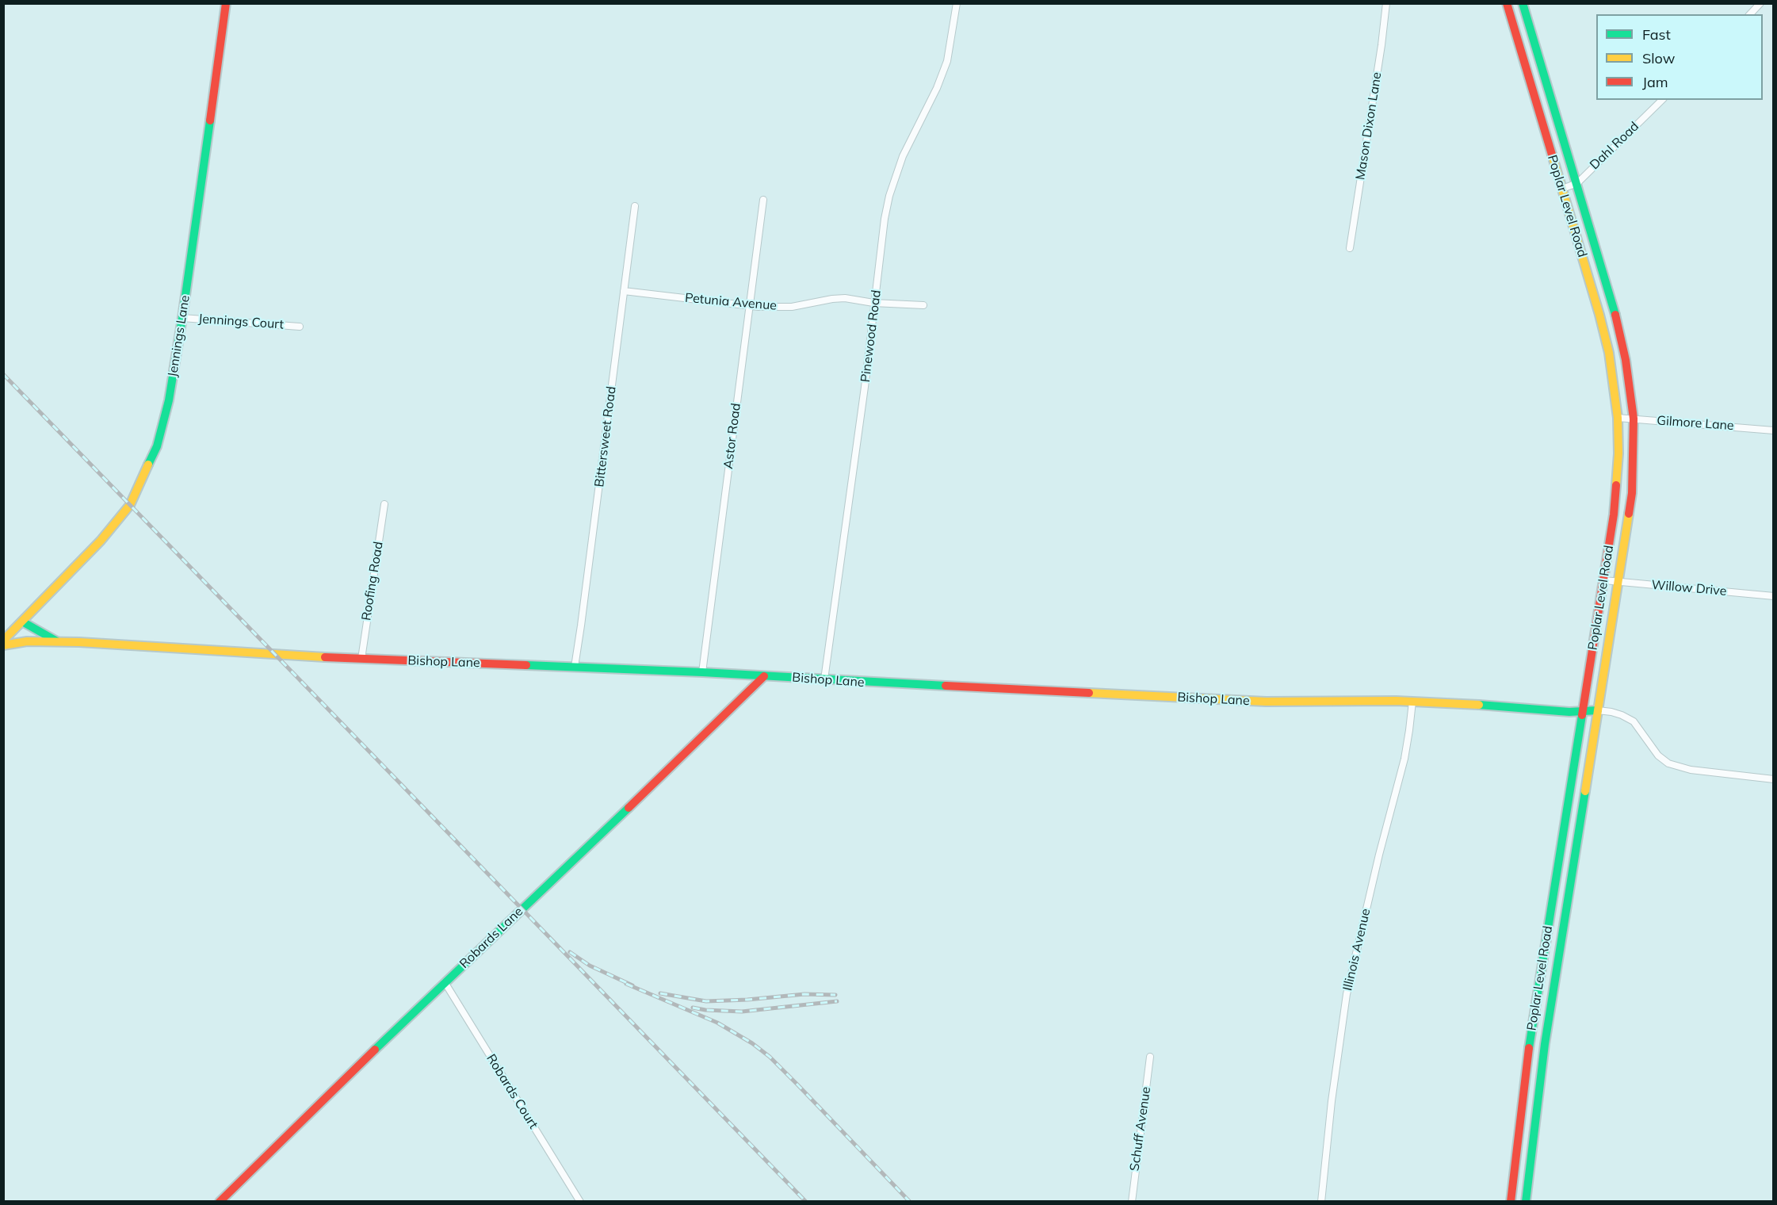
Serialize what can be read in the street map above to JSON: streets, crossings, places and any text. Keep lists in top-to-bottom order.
{
  "streets": {
    "street": [
      "Mason Dixon Lane",
      "Dahl Road",
      "Poplar Level Road",
      "Petunia Avenue",
      "Jennings Court",
      "Jennings Lane",
      "Pinewood Road",
      "Gilmore Lane",
      "Astor Road",
      "Bittersweet Road",
      "Roofing Road",
      "Willow Drive",
      "Bishop Lane",
      "Robards Lane",
      "Illinois Avenue",
      "Robards Court",
      "Schuff Avenue"
    ]
  },
  "crossings": [
    ["Dahl Road", "Poplar Level Road"],
    ["Poplar Level Road", "Gilmore Lane"],
    ["Poplar Level Road", "Willow Drive"],
    ["Poplar Level Road", "Bishop Lane"],
    ["Petunia Avenue", "Pinewood Road"],
    ["Petunia Avenue", "Astor Road"],
    ["Petunia Avenue", "Bittersweet Road"],
    ["Jennings Court", "Jennings Lane"],
    ["Jennings Lane", "Bishop Lane"],
    ["Pinewood Road", "Bishop Lane"],
    ["Astor Road", "Bishop Lane"],
    ["Bittersweet Road", "Bishop Lane"],
    ["Roofing Road", "Bishop Lane"],
    ["Bishop Lane", "Robards Lane"],
    ["Bishop Lane", "Illinois Avenue"],
    ["Robards Lane", "Robards Court"]
  ],
  "legend": ["Fast", "Slow", "Jam"]
}
